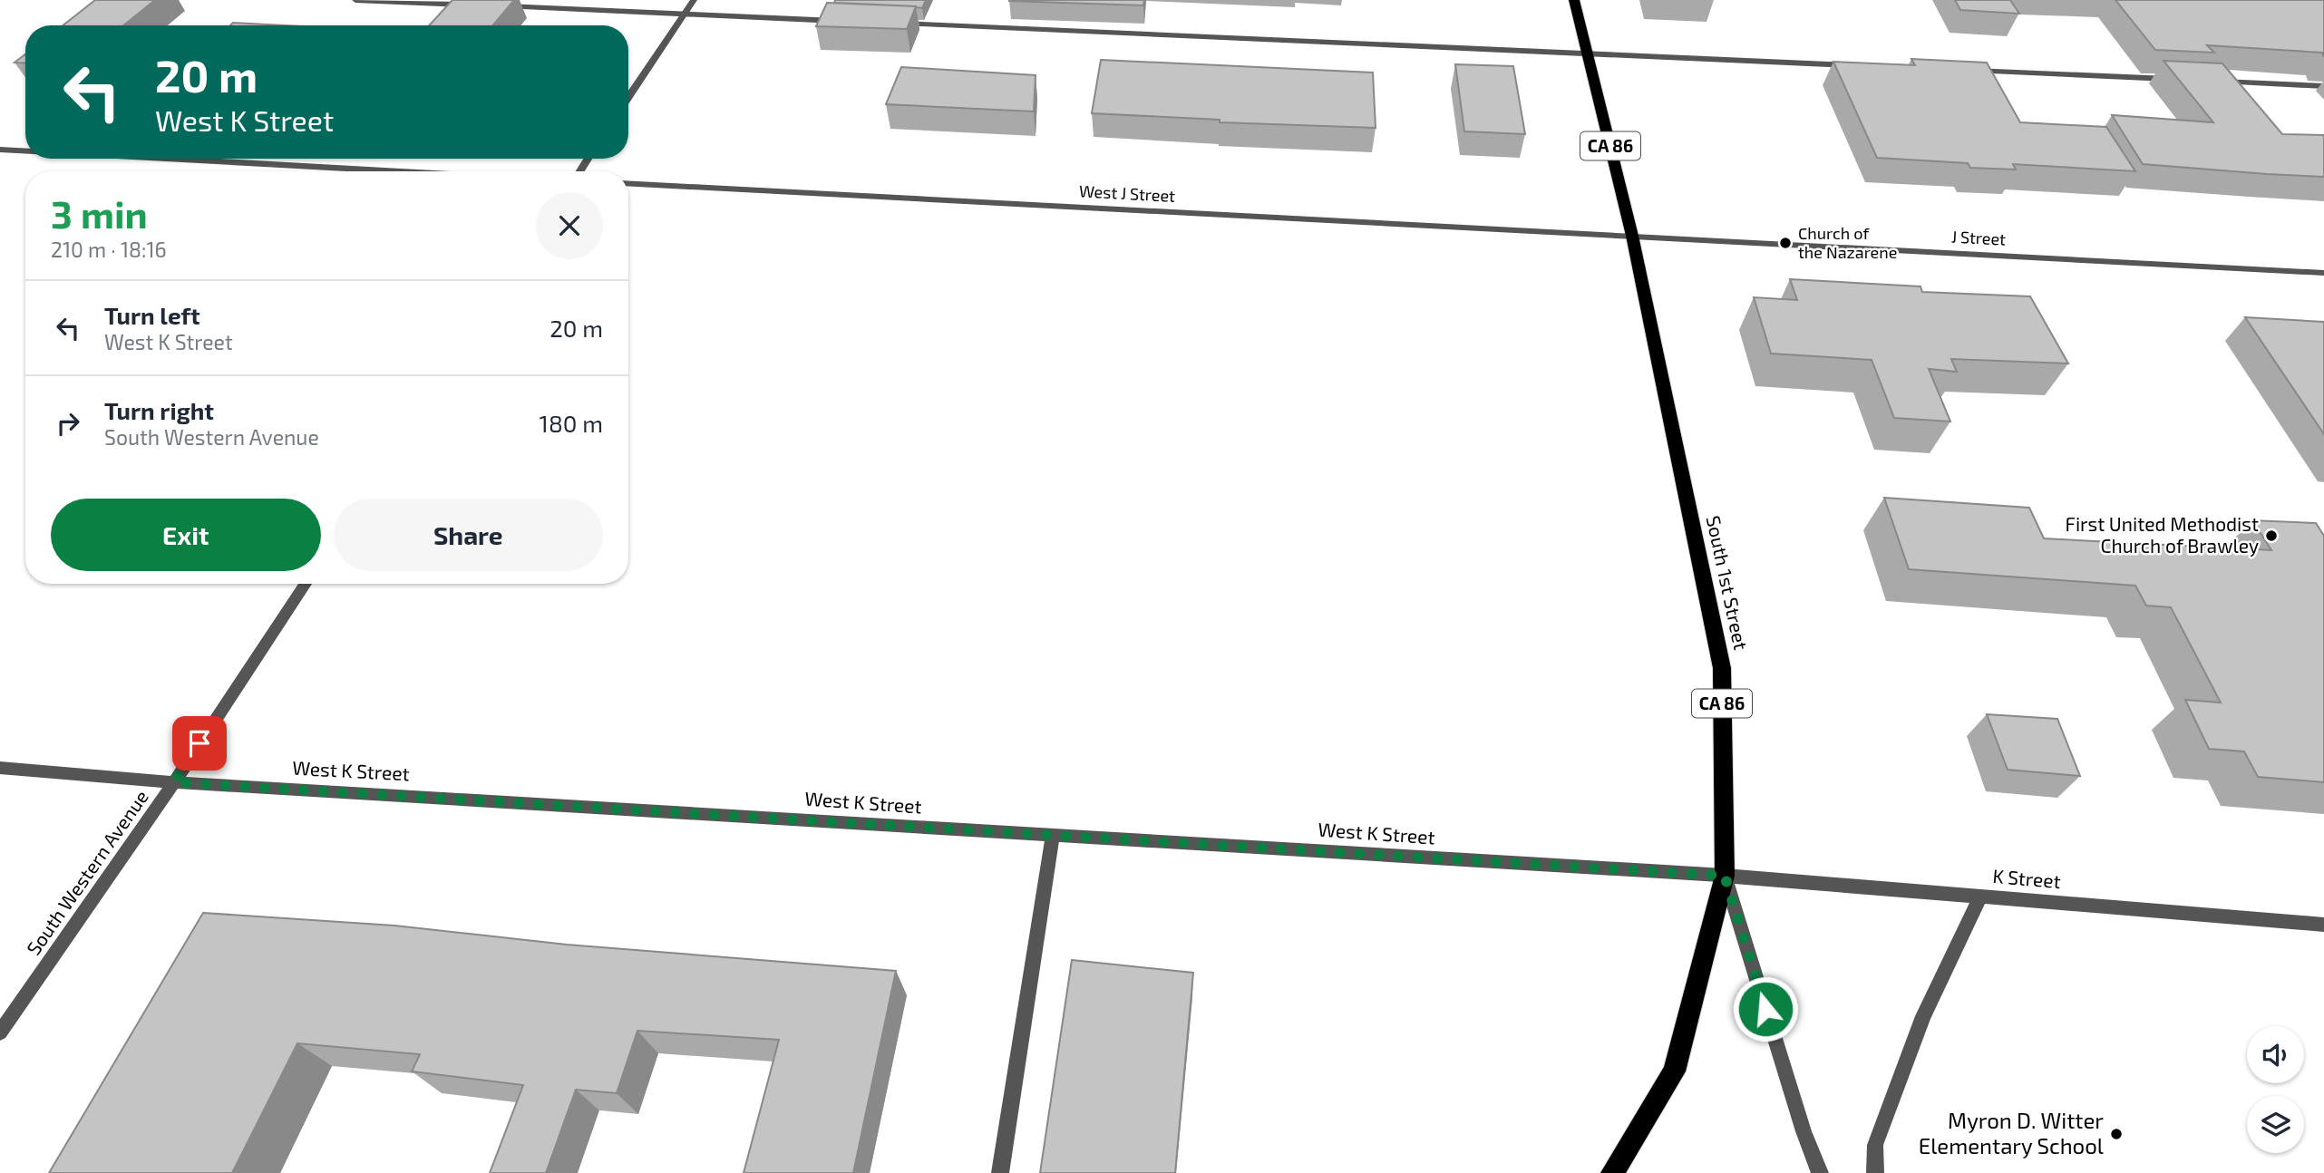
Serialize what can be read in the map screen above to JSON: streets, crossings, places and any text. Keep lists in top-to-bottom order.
{
  "streets": {
    "highway": ["CA 86", "South 1st Street"],
    "street": [
      "West J Street",
      "J Street",
      "West K Street",
      "South Western Avenue",
      "K Street"
    ]
  },
  "crossings": [
    ["CA 86", "South 1st Street"],
    ["CA 86", "West K Street"],
    ["CA 86", "K Street"],
    ["West J Street", "J Street"],
    ["West J Street", "South 1st Street"],
    ["J Street", "South 1st Street"],
    ["South 1st Street", "West K Street"],
    ["South 1st Street", "K Street"],
    ["West K Street", "South Western Avenue"],
    ["West K Street", "K Street"]
  ],
  "places": ["Church of the Nazarene", "First United Methodist Church of Brawley", "Myron D. Witter Elementary School"],
  "page": {
    "turn": ["20 m", "West K Street"],
    "heading": ["3 min", "210 m · 18:16"],
    "list": [
      {
        "name": "Turn left",
        "note": "West K Street",
        "value": "20 m"
      },
      {
        "name": "Turn right",
        "note": "South Western Avenue",
        "value": "180 m"
      }
    ],
    "buttons": ["Exit", "Share"]
  }
}
